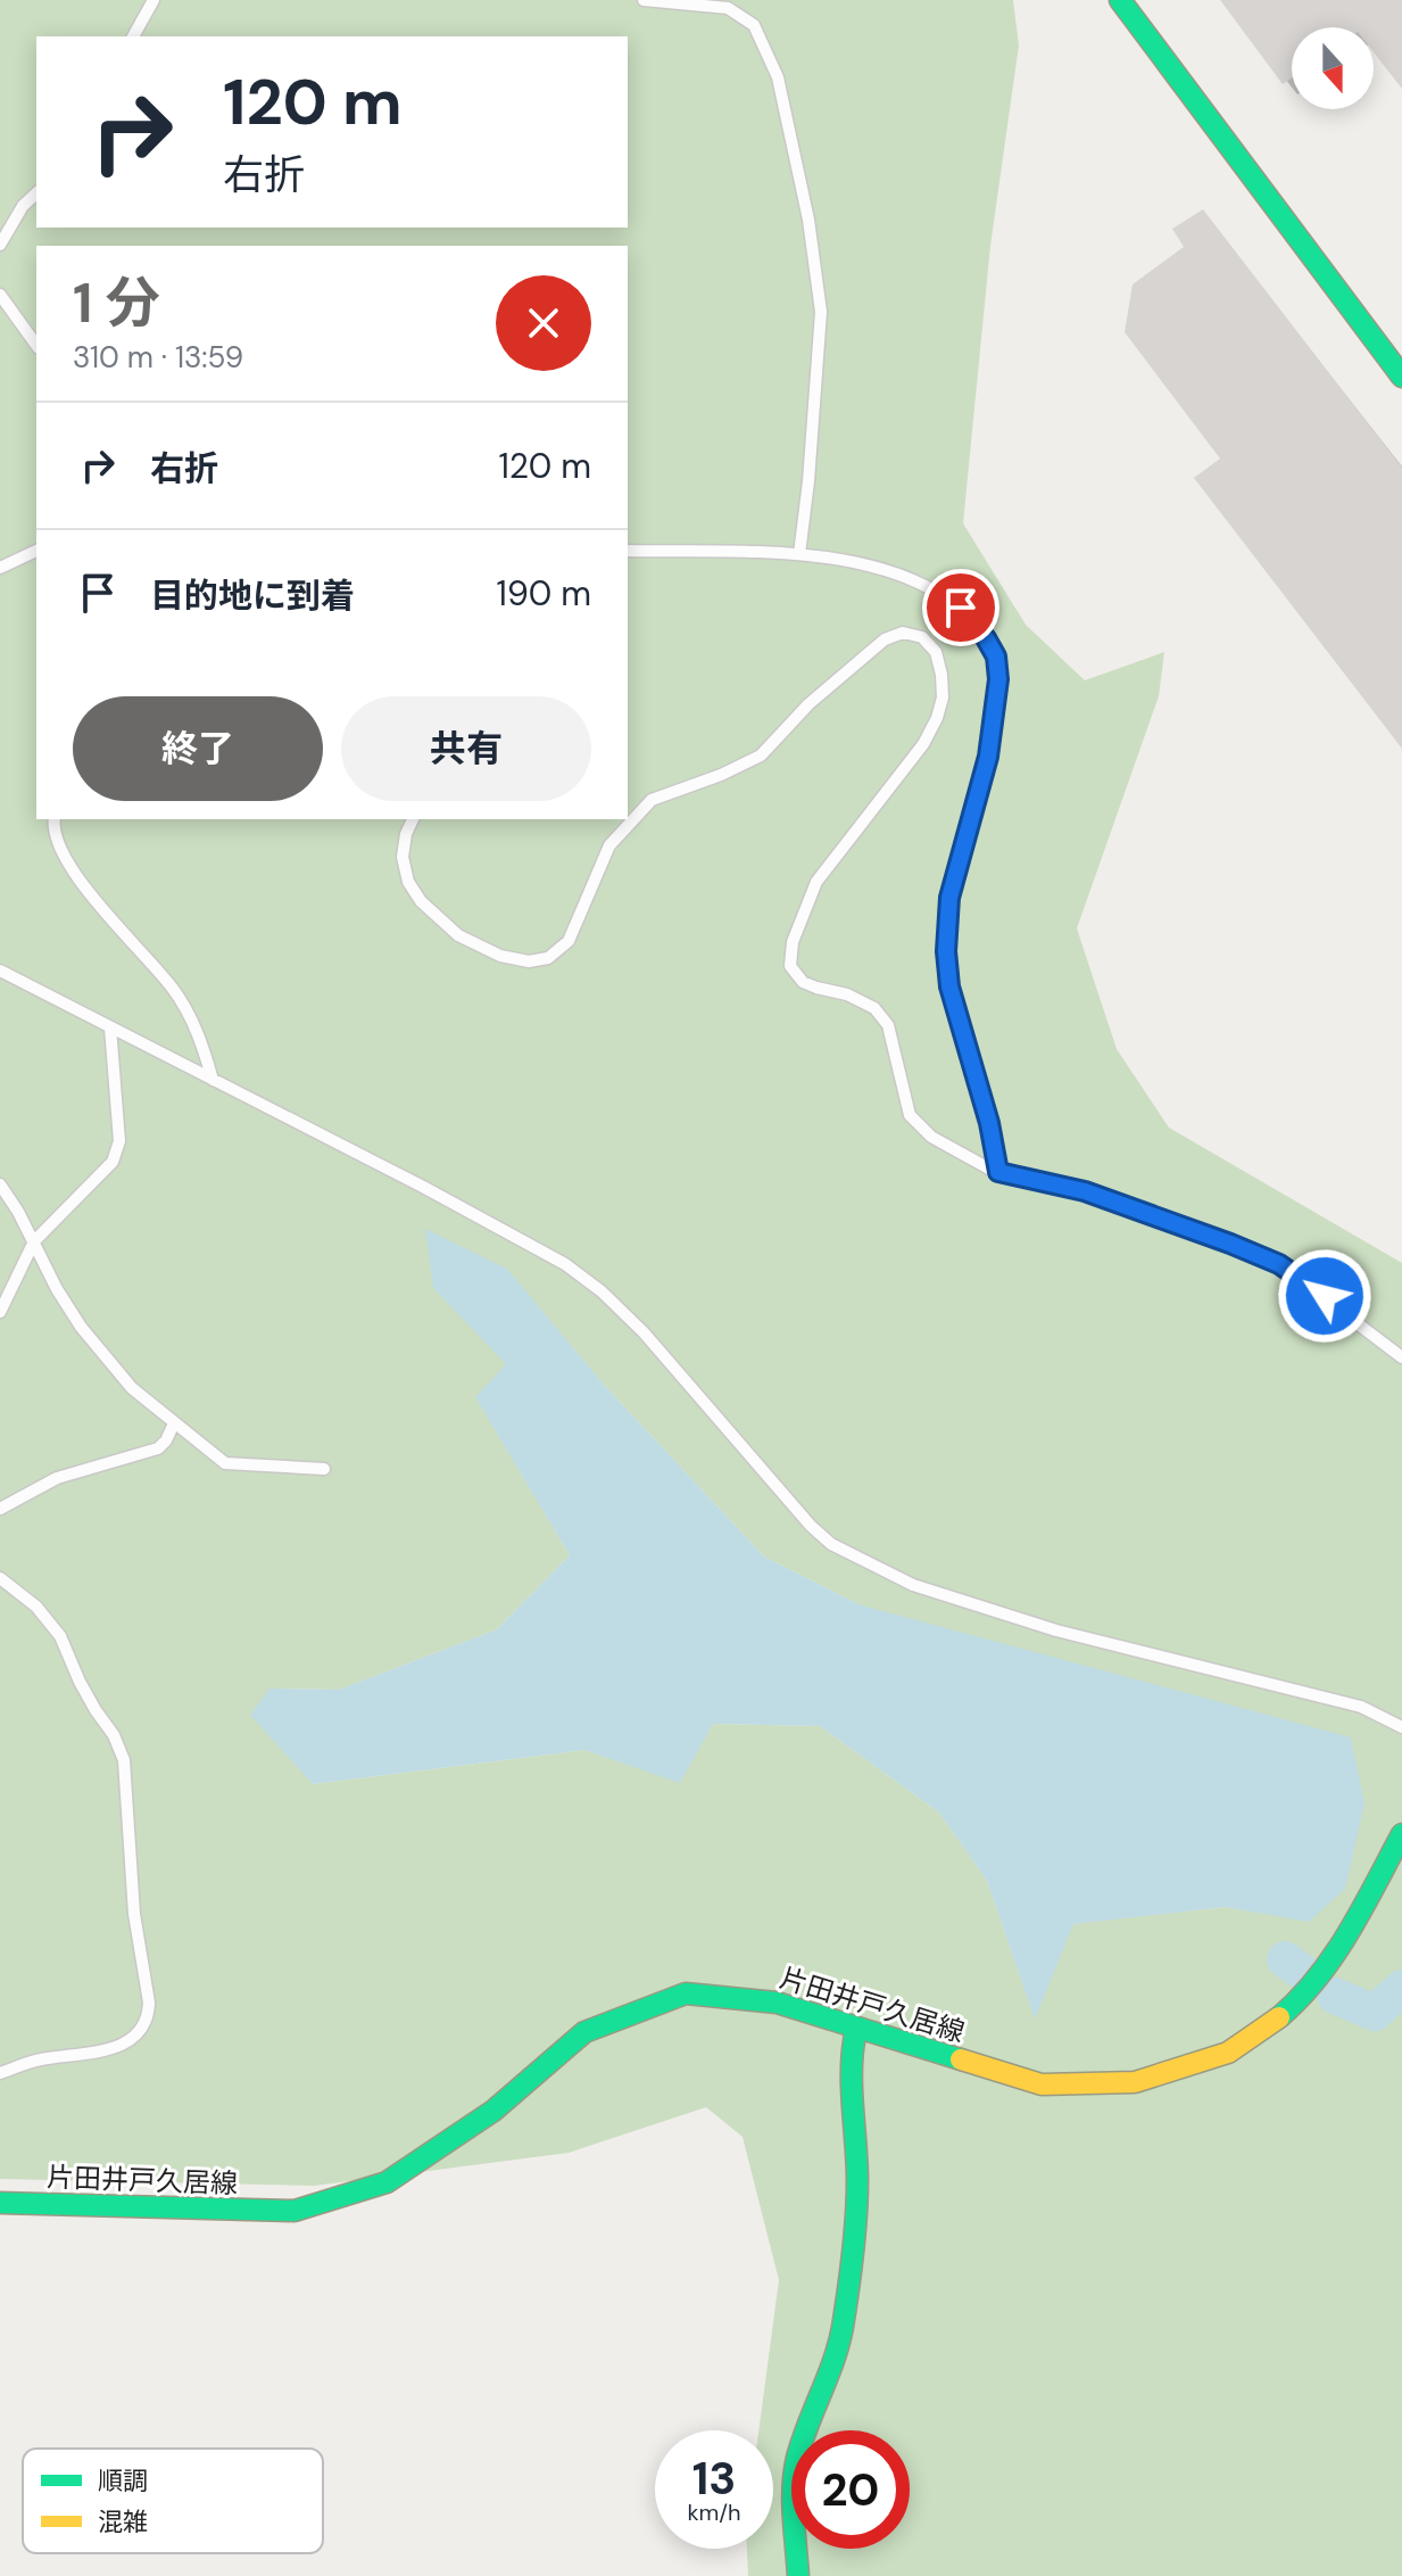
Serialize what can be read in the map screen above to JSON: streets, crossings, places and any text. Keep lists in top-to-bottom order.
{
  "streets": {
    "main road": ["片田井戸久居線"]
  },
  "legend": ["順調", "混雑"],
  "north": "bottom",
  "page": {
    "turn": ["120 m", "右折"],
    "heading": ["1 分", "310 m · 13:59"],
    "list": [
      {
        "name": "右折",
        "value": "120 m"
      },
      {
        "name": "目的地に到着",
        "value": "190 m"
      }
    ],
    "buttons": ["終了", "共有"],
    "speed": "13 km/h",
    "limit": "20"
  }
}
